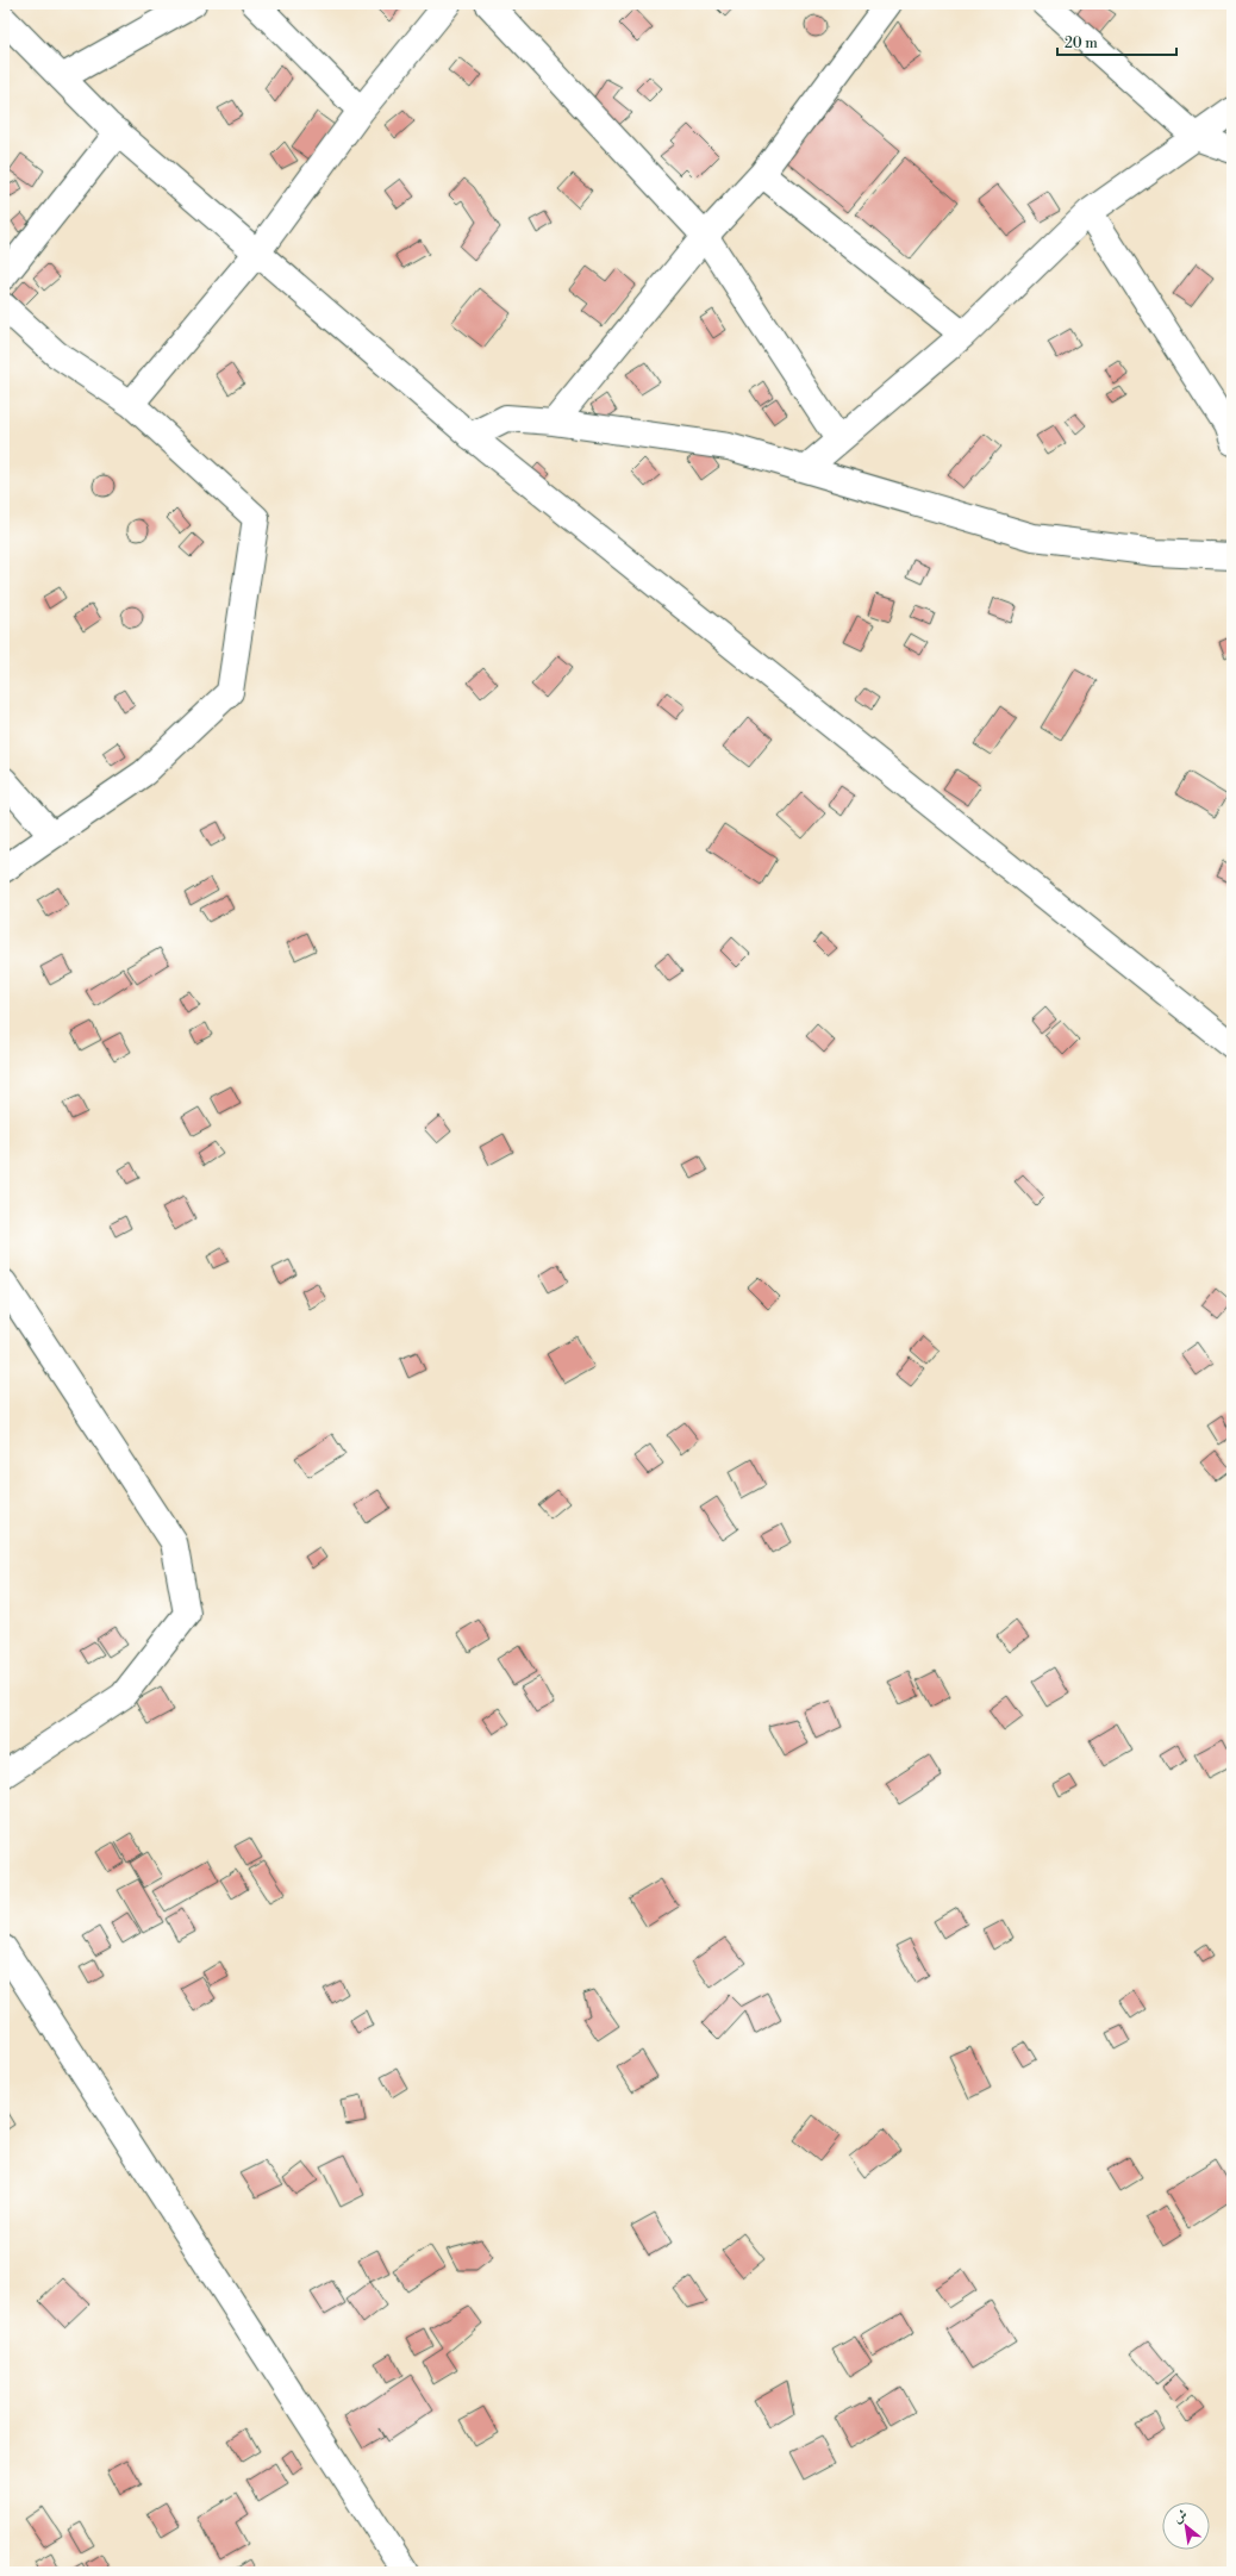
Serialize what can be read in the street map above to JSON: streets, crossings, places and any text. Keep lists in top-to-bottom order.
{
  "scale_bar": "20 m",
  "north": "top left"
}
